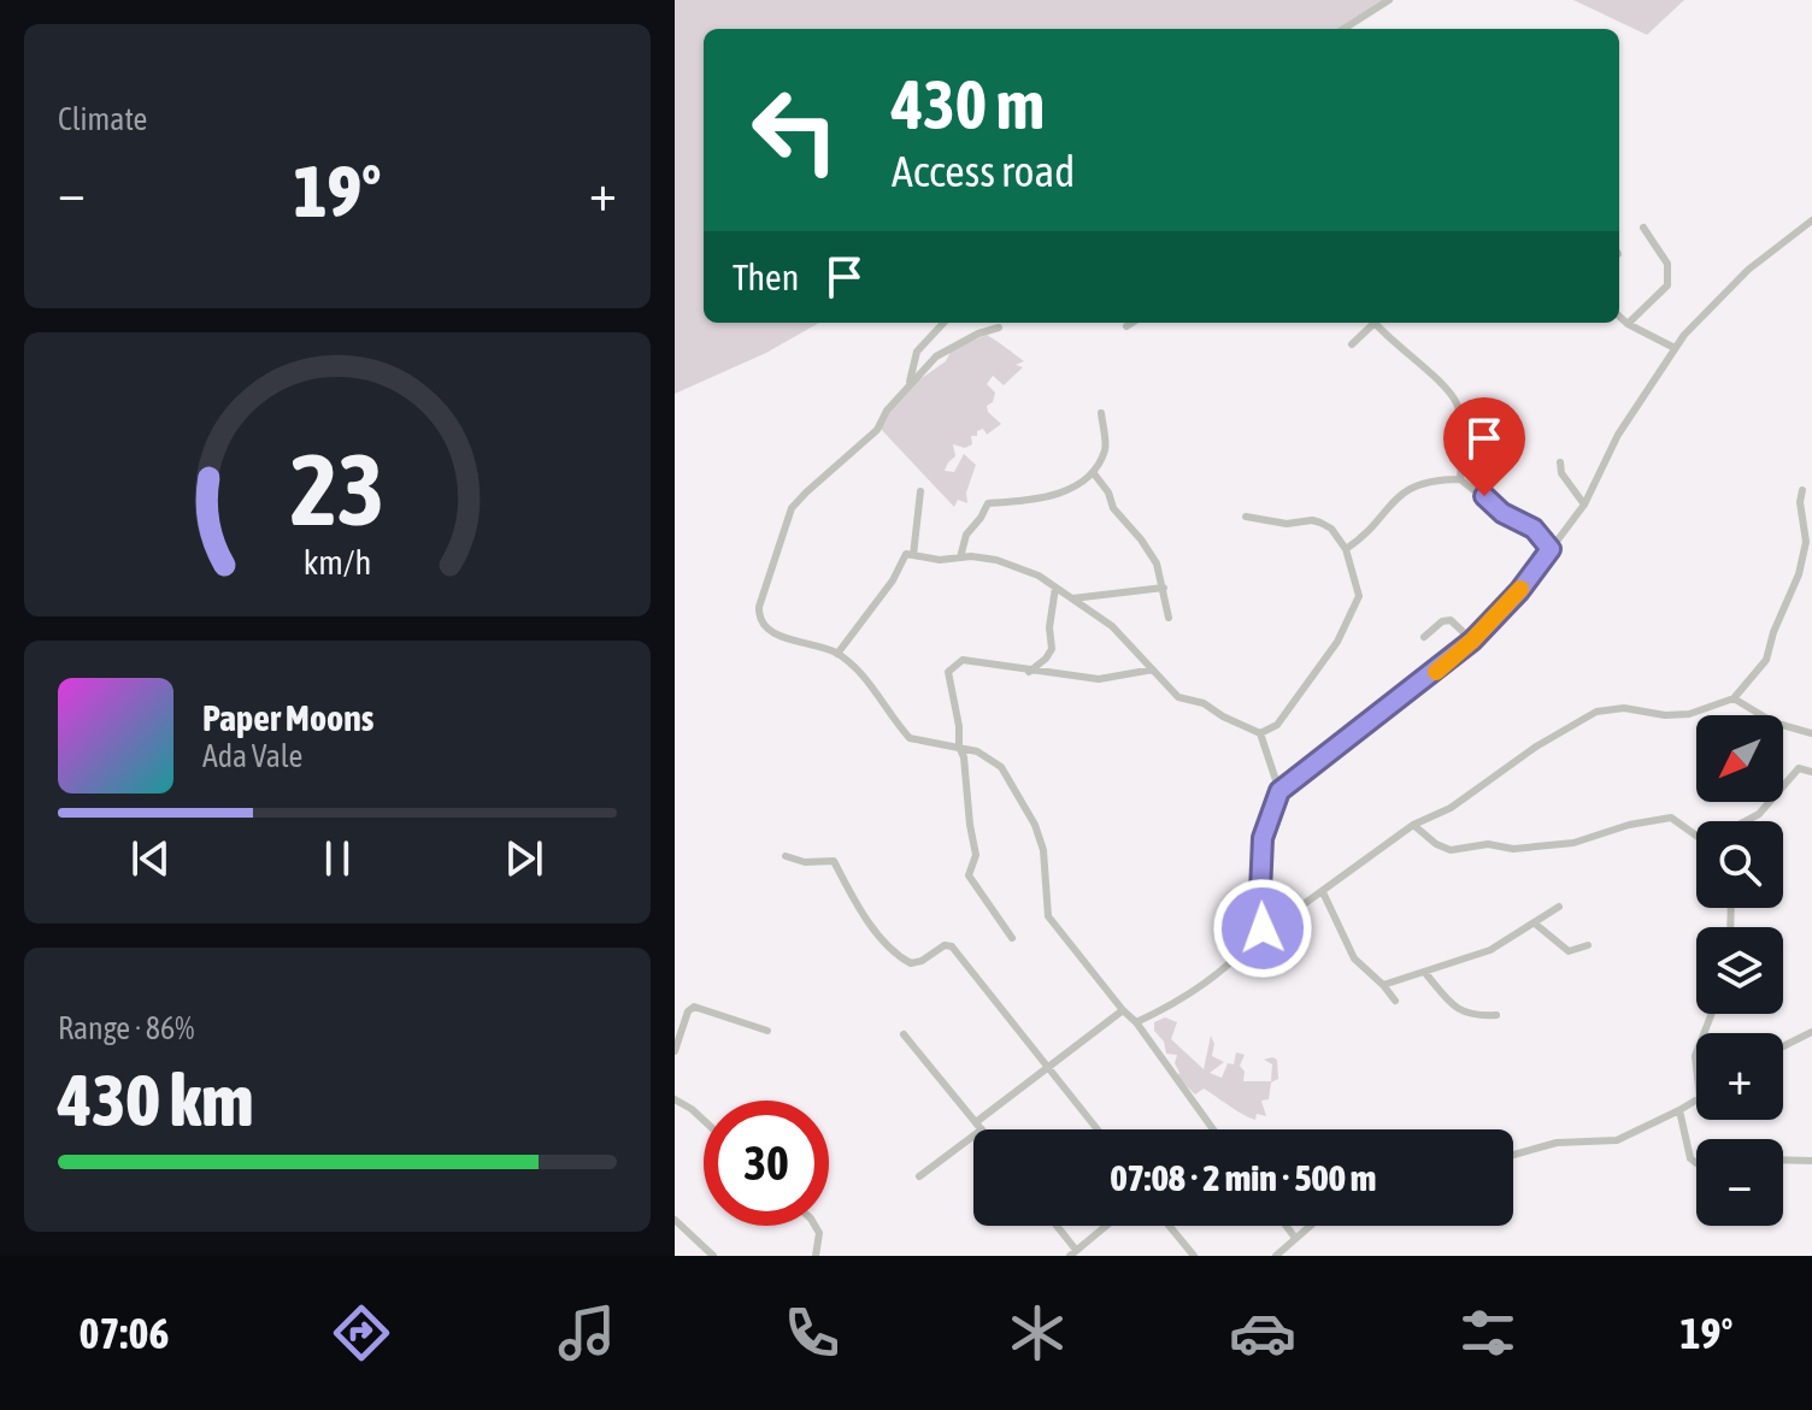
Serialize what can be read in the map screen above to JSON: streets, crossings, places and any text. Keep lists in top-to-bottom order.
{
  "north": "bottom left",
  "page": {
    "tile": [
      "Climate",
      ["Range · 86%", "430 km"]
    ],
    "turn": ["430 m", "Access road"],
    "heat": ["−", "19°", "+"],
    "then": "Then",
    "song": ["Paper Moons", "Ada Vale"],
    "map_buttons": ["+", "−"],
    "limit": "30",
    "trip": "07:08 · 2 min · 500 m",
    "tabs": ["07:06", "19°"],
    "gauge": ["23", "km/h"]
  }
}
